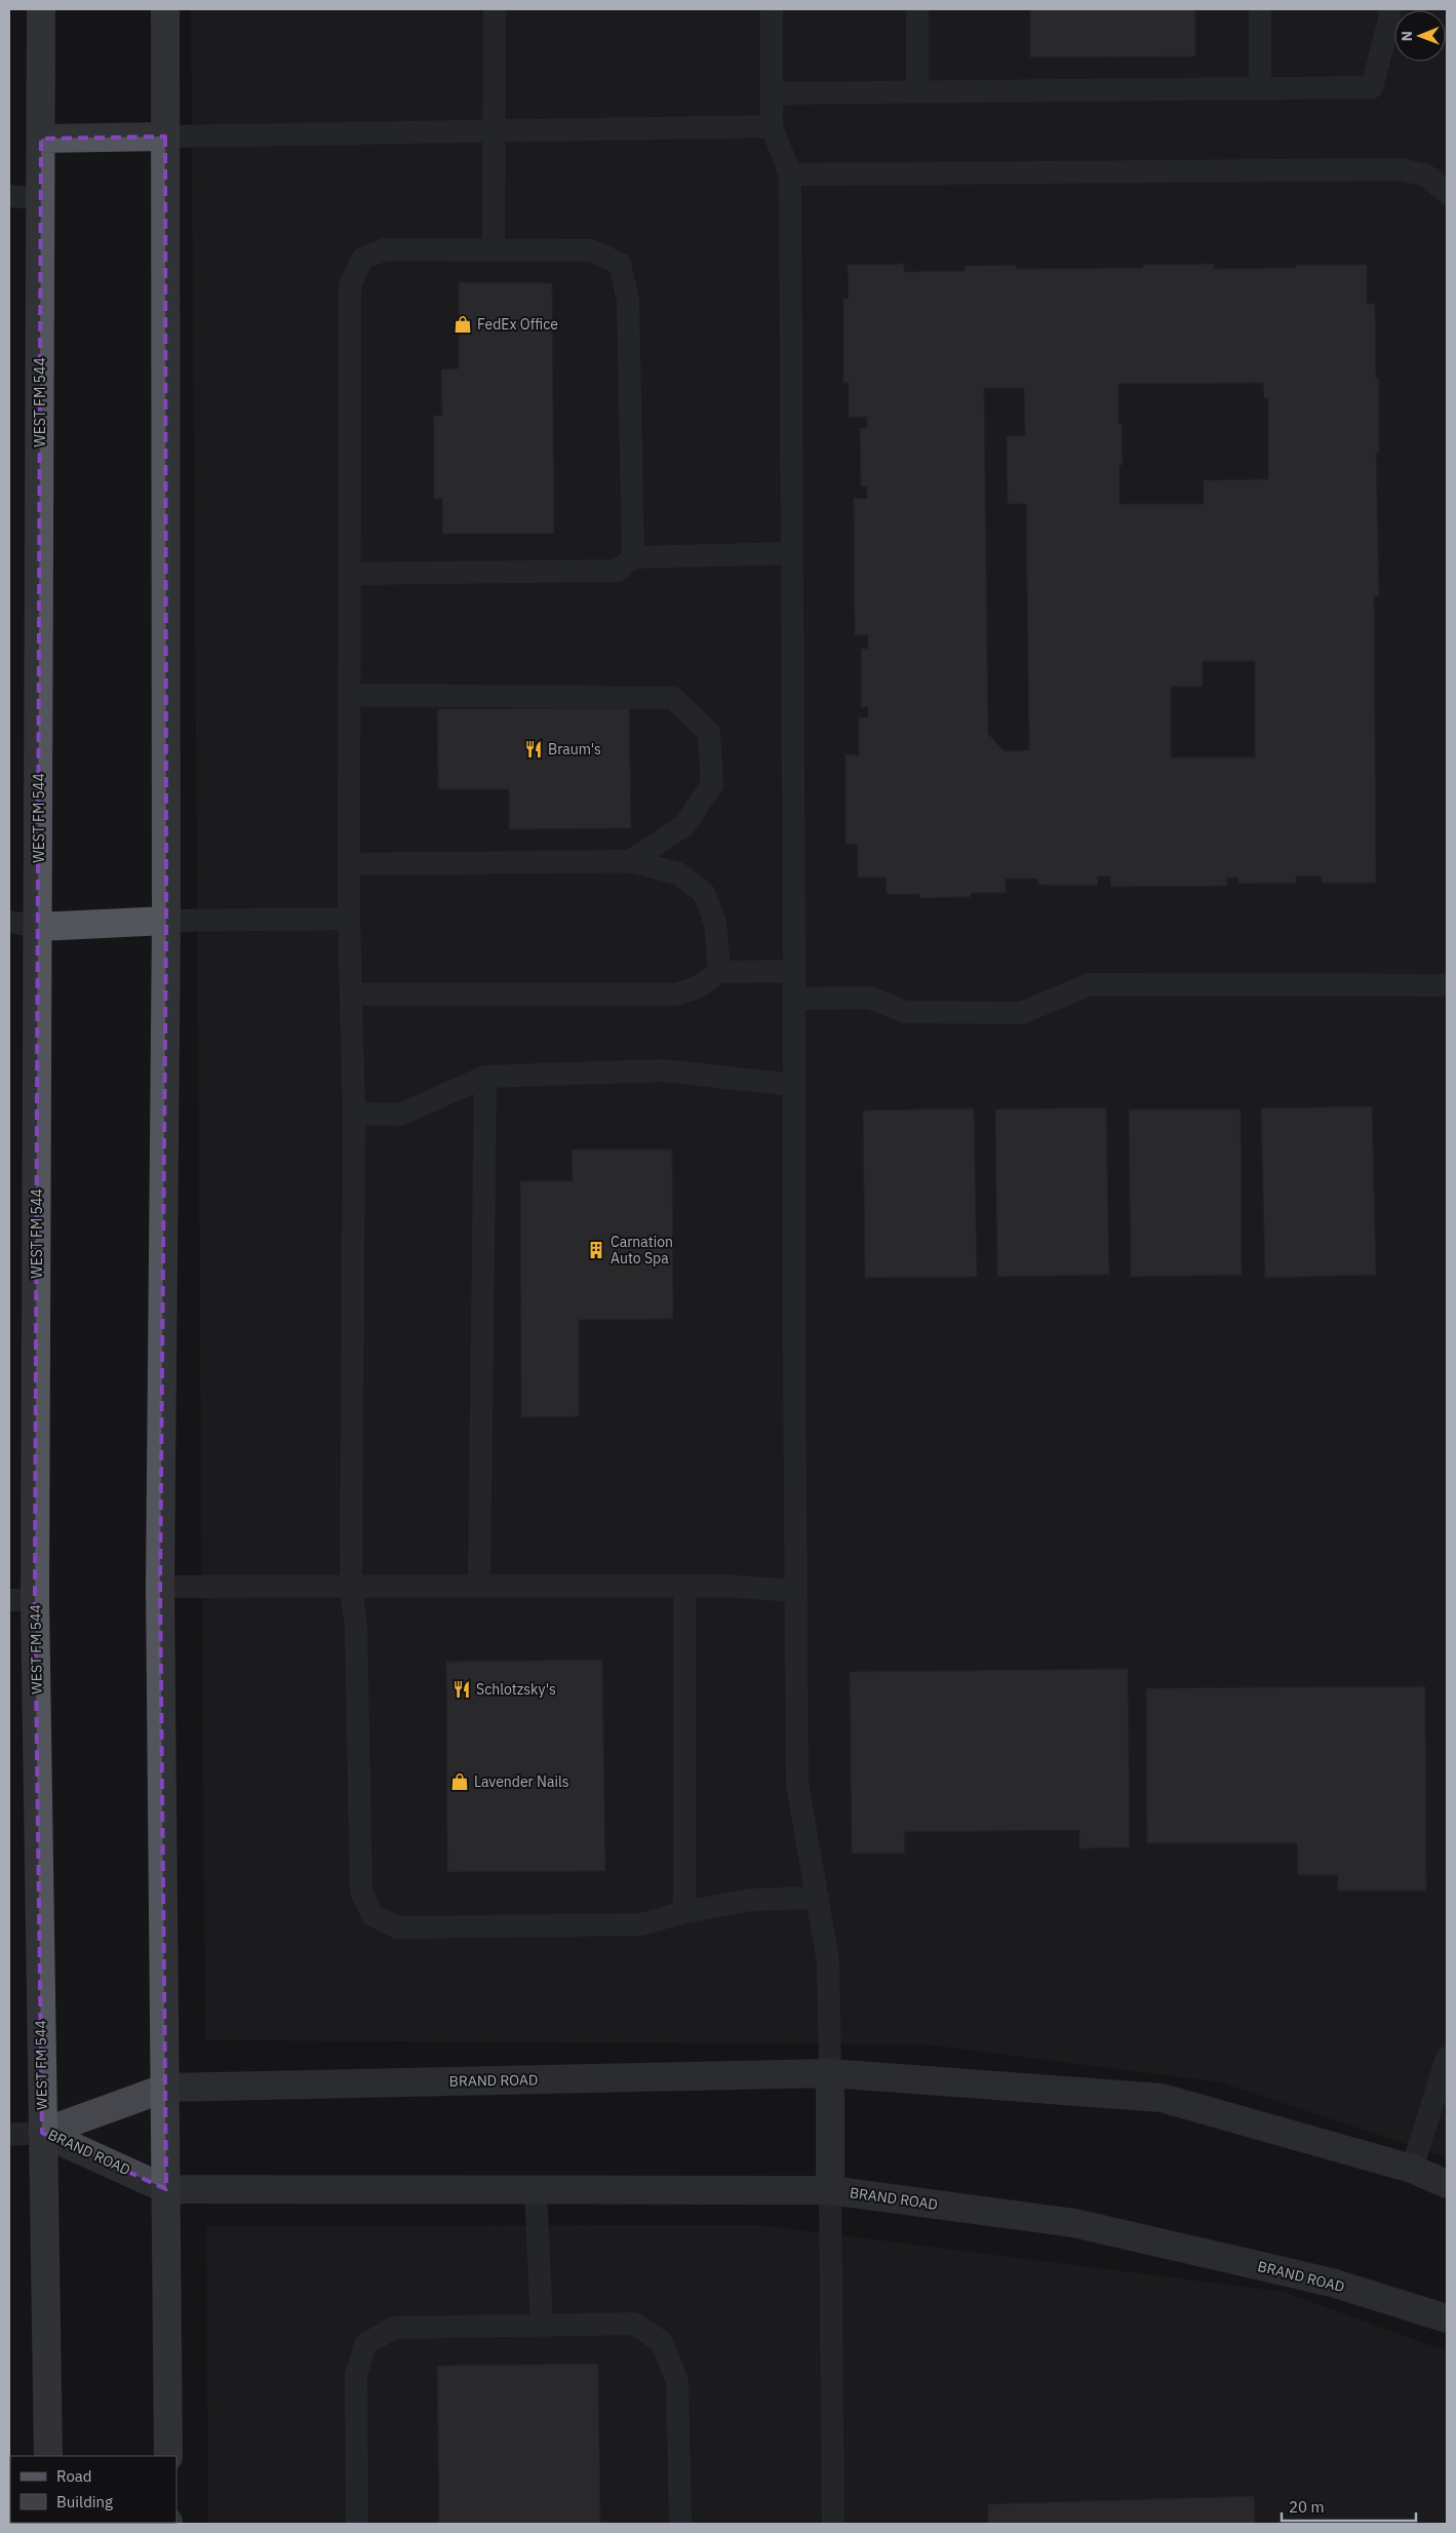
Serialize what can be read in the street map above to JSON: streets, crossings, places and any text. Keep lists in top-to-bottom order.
{
  "streets": {
    "main road": ["WEST FM 544", "BRAND ROAD"]
  },
  "crossings": [
    ["WEST FM 544", "BRAND ROAD"]
  ],
  "places": {
    "shop": ["FedEx Office", "Lavender Nails"],
    "restaurant": ["Braum's", "Schlotzsky's"],
    "building": ["Carnation Auto Spa"]
  },
  "legend": ["Road", "Building"],
  "scale_bar": "20 m",
  "north": "left"
}
